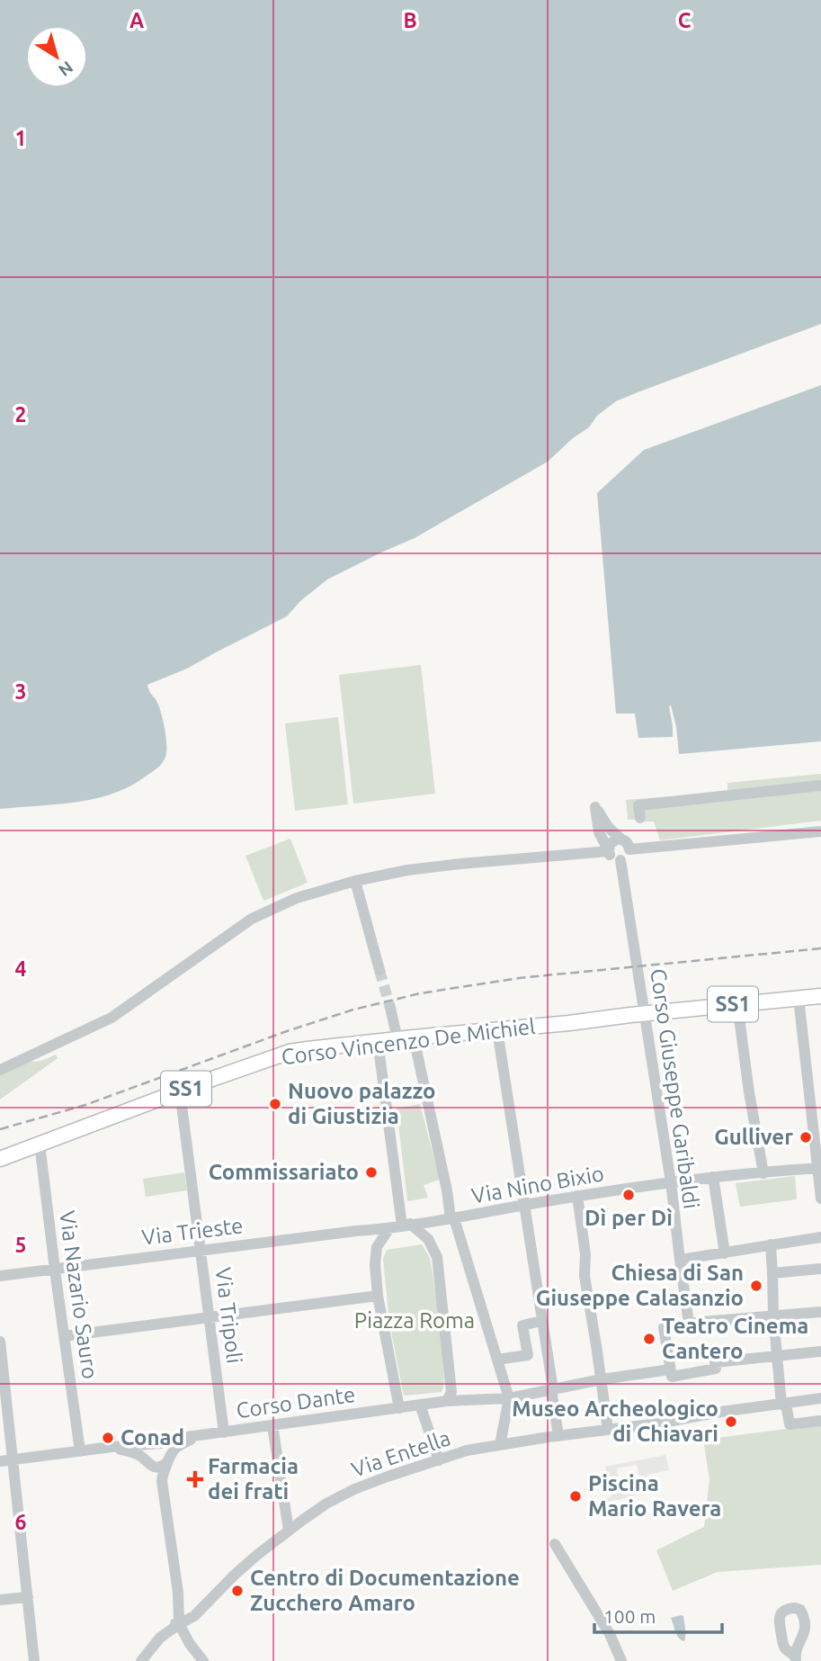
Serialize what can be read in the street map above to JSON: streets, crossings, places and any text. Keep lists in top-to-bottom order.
{
  "streets": {
    "main road": ["SS1", "Corso Vincenzo De Michiel"],
    "street": [
      "Corso Giuseppe Garibaldi",
      "Via Nino Bixio",
      "Via Trieste",
      "Via Nazario Sauro",
      "Via Tripoli",
      "Corso Dante",
      "Via Entella"
    ]
  },
  "crossings": [
    ["SS1", "Corso Vincenzo De Michiel"],
    ["SS1", "Corso Giuseppe Garibaldi"],
    ["Corso Vincenzo De Michiel", "Corso Giuseppe Garibaldi"],
    ["Corso Vincenzo De Michiel", "Via Nazario Sauro"],
    ["Corso Vincenzo De Michiel", "Via Tripoli"],
    ["Corso Giuseppe Garibaldi", "Via Nino Bixio"],
    ["Via Trieste", "Via Nazario Sauro"],
    ["Via Trieste", "Via Tripoli"],
    ["Via Nazario Sauro", "Corso Dante"],
    ["Via Tripoli", "Corso Dante"]
  ],
  "parks": ["Piazza Roma"],
  "places": {
    "other": [
      "Nuovo palazzo di Giustizia",
      "Gulliver",
      "Commissariato",
      "Dì per Dì",
      "Chiesa di San Giuseppe Calasanzio",
      "Teatro Cinema Cantero",
      "Museo Archeologico di Chiavari",
      "Conad",
      "Piscina Mario Ravera",
      "Centro di Documentazione Zucchero Amaro"
    ],
    "health": ["Farmacia dei frati"]
  },
  "scale_bar": "100 m",
  "north": "bottom right",
  "grid": {
    "columns": ["A", "B", "C"],
    "rows": [
      "1",
      "2",
      "3",
      "4",
      "5",
      "6"
    ]
  }
}
